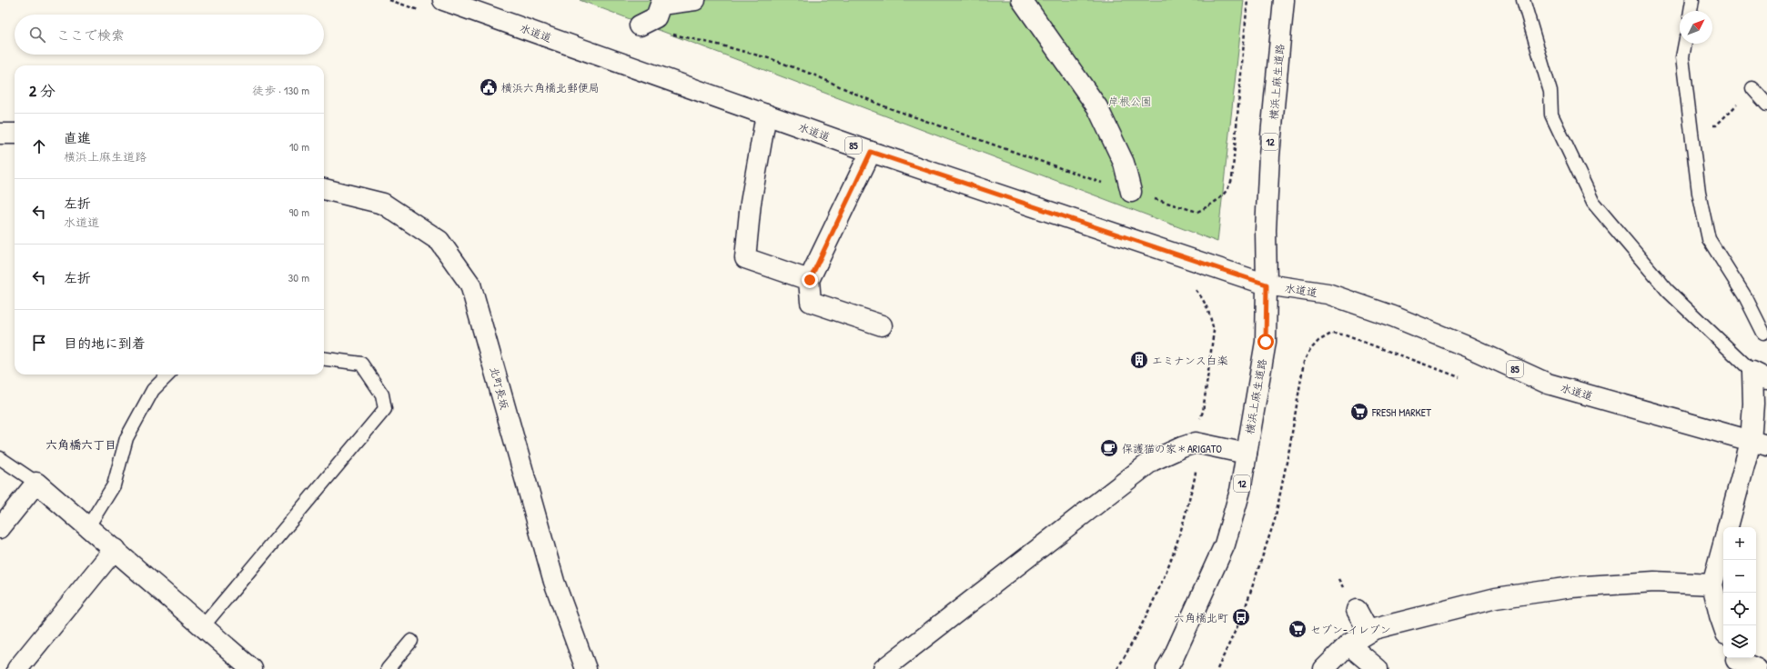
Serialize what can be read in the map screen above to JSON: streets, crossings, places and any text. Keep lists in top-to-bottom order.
{
  "streets": {
    "street": [
      "水道道",
      "横浜上麻生道路",
      "12",
      "85",
      "北町長坂"
    ]
  },
  "crossings": [
    ["水道道", "横浜上麻生道路"]
  ],
  "districts": ["六角橋六丁目"],
  "parks": ["岸根公園"],
  "places": {
    "public building": ["横浜六角橋北郵便局"],
    "building": ["エミナンス白楽"],
    "supermarket": ["FRESH MARKET", "セブン-イレブン"],
    "cafe": ["保護猫の家＊ARIGATO"],
    "bus stop": ["六角橋北町"]
  },
  "north": "top right",
  "page": {
    "search": "ここで検索",
    "heading": ["2 分", "徒歩 · 130 m"],
    "list": [
      ["直進", "横浜上麻生道路", "10 m"],
      ["左折", "水道道", "90 m"],
      ["左折", "30 m"],
      "目的地に到着"
    ],
    "map_buttons": ["+", "−"]
  }
}
